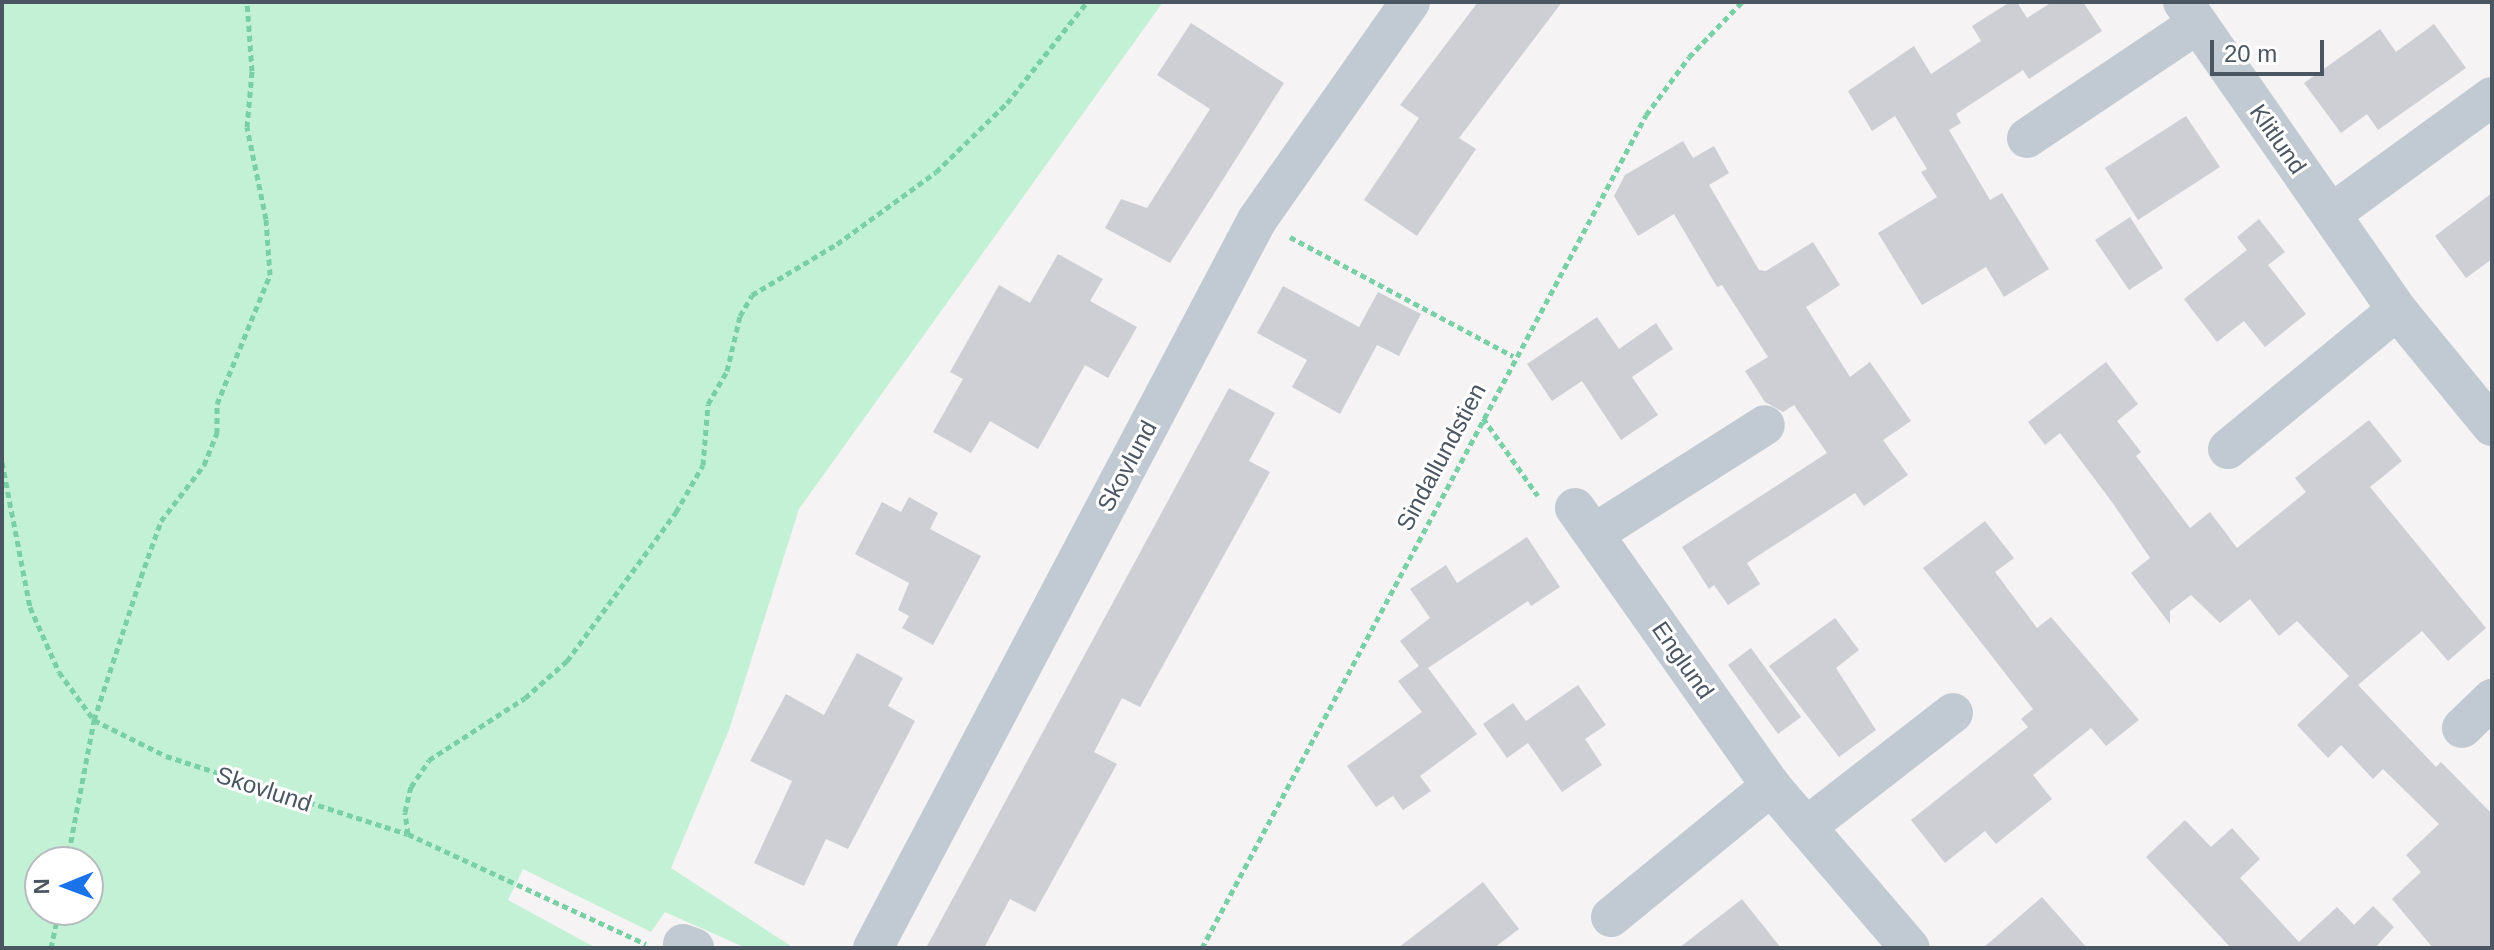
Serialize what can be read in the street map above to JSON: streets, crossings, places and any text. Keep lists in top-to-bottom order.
{
  "streets": {
    "street": ["Klitlund", "Skovlund", "Englund"],
    "path": ["Sindallundstien"]
  },
  "scale_bar": "20 m",
  "north": "left"
}
